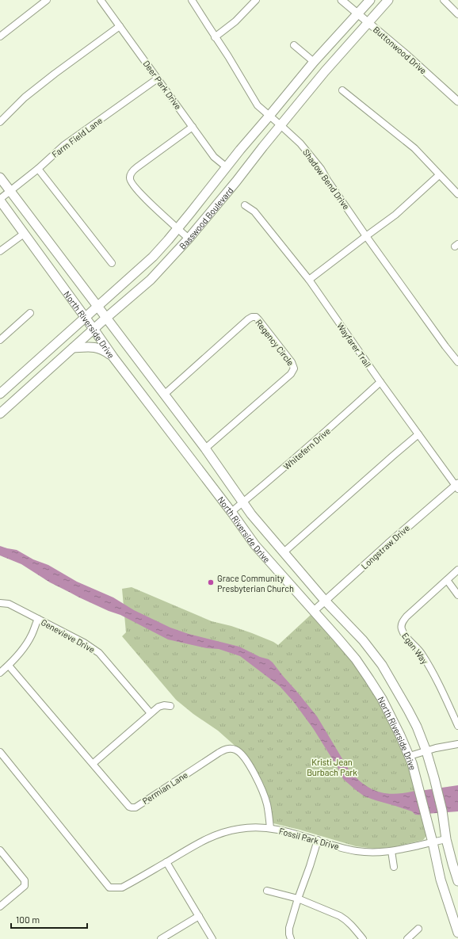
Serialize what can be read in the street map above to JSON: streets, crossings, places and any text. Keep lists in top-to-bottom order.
{
  "streets": {
    "main road": ["Basswood Boulevard", "North Riverside Drive"],
    "street": [
      "Buttonwood Drive",
      "Deer Park Drive",
      "Farm Field Lane",
      "Shadow Bend Drive",
      "Regency Circle",
      "Wayfarer Trail",
      "Whitefern Drive",
      "Longstraw Drive",
      "Genevieve Drive",
      "Egan Way",
      "Permian Lane",
      "Fossil Park Drive"
    ]
  },
  "crossings": [
    ["Buttonwood Drive", "Basswood Boulevard"],
    ["Deer Park Drive", "Farm Field Lane"],
    ["Deer Park Drive", "Basswood Boulevard"],
    ["Farm Field Lane", "North Riverside Drive"],
    ["Shadow Bend Drive", "Basswood Boulevard"],
    ["Basswood Boulevard", "North Riverside Drive"],
    ["North Riverside Drive", "Regency Circle"],
    ["North Riverside Drive", "Whitefern Drive"],
    ["North Riverside Drive", "Longstraw Drive"],
    ["North Riverside Drive", "Fossil Park Drive"],
    ["Wayfarer Trail", "Whitefern Drive"],
    ["Wayfarer Trail", "Longstraw Drive"],
    ["Permian Lane", "Fossil Park Drive"]
  ],
  "parks": ["Kristi Jean Burbach Park"],
  "places": ["Grace Community Presbyterian Church"],
  "scale_bar": "100 m"
}
